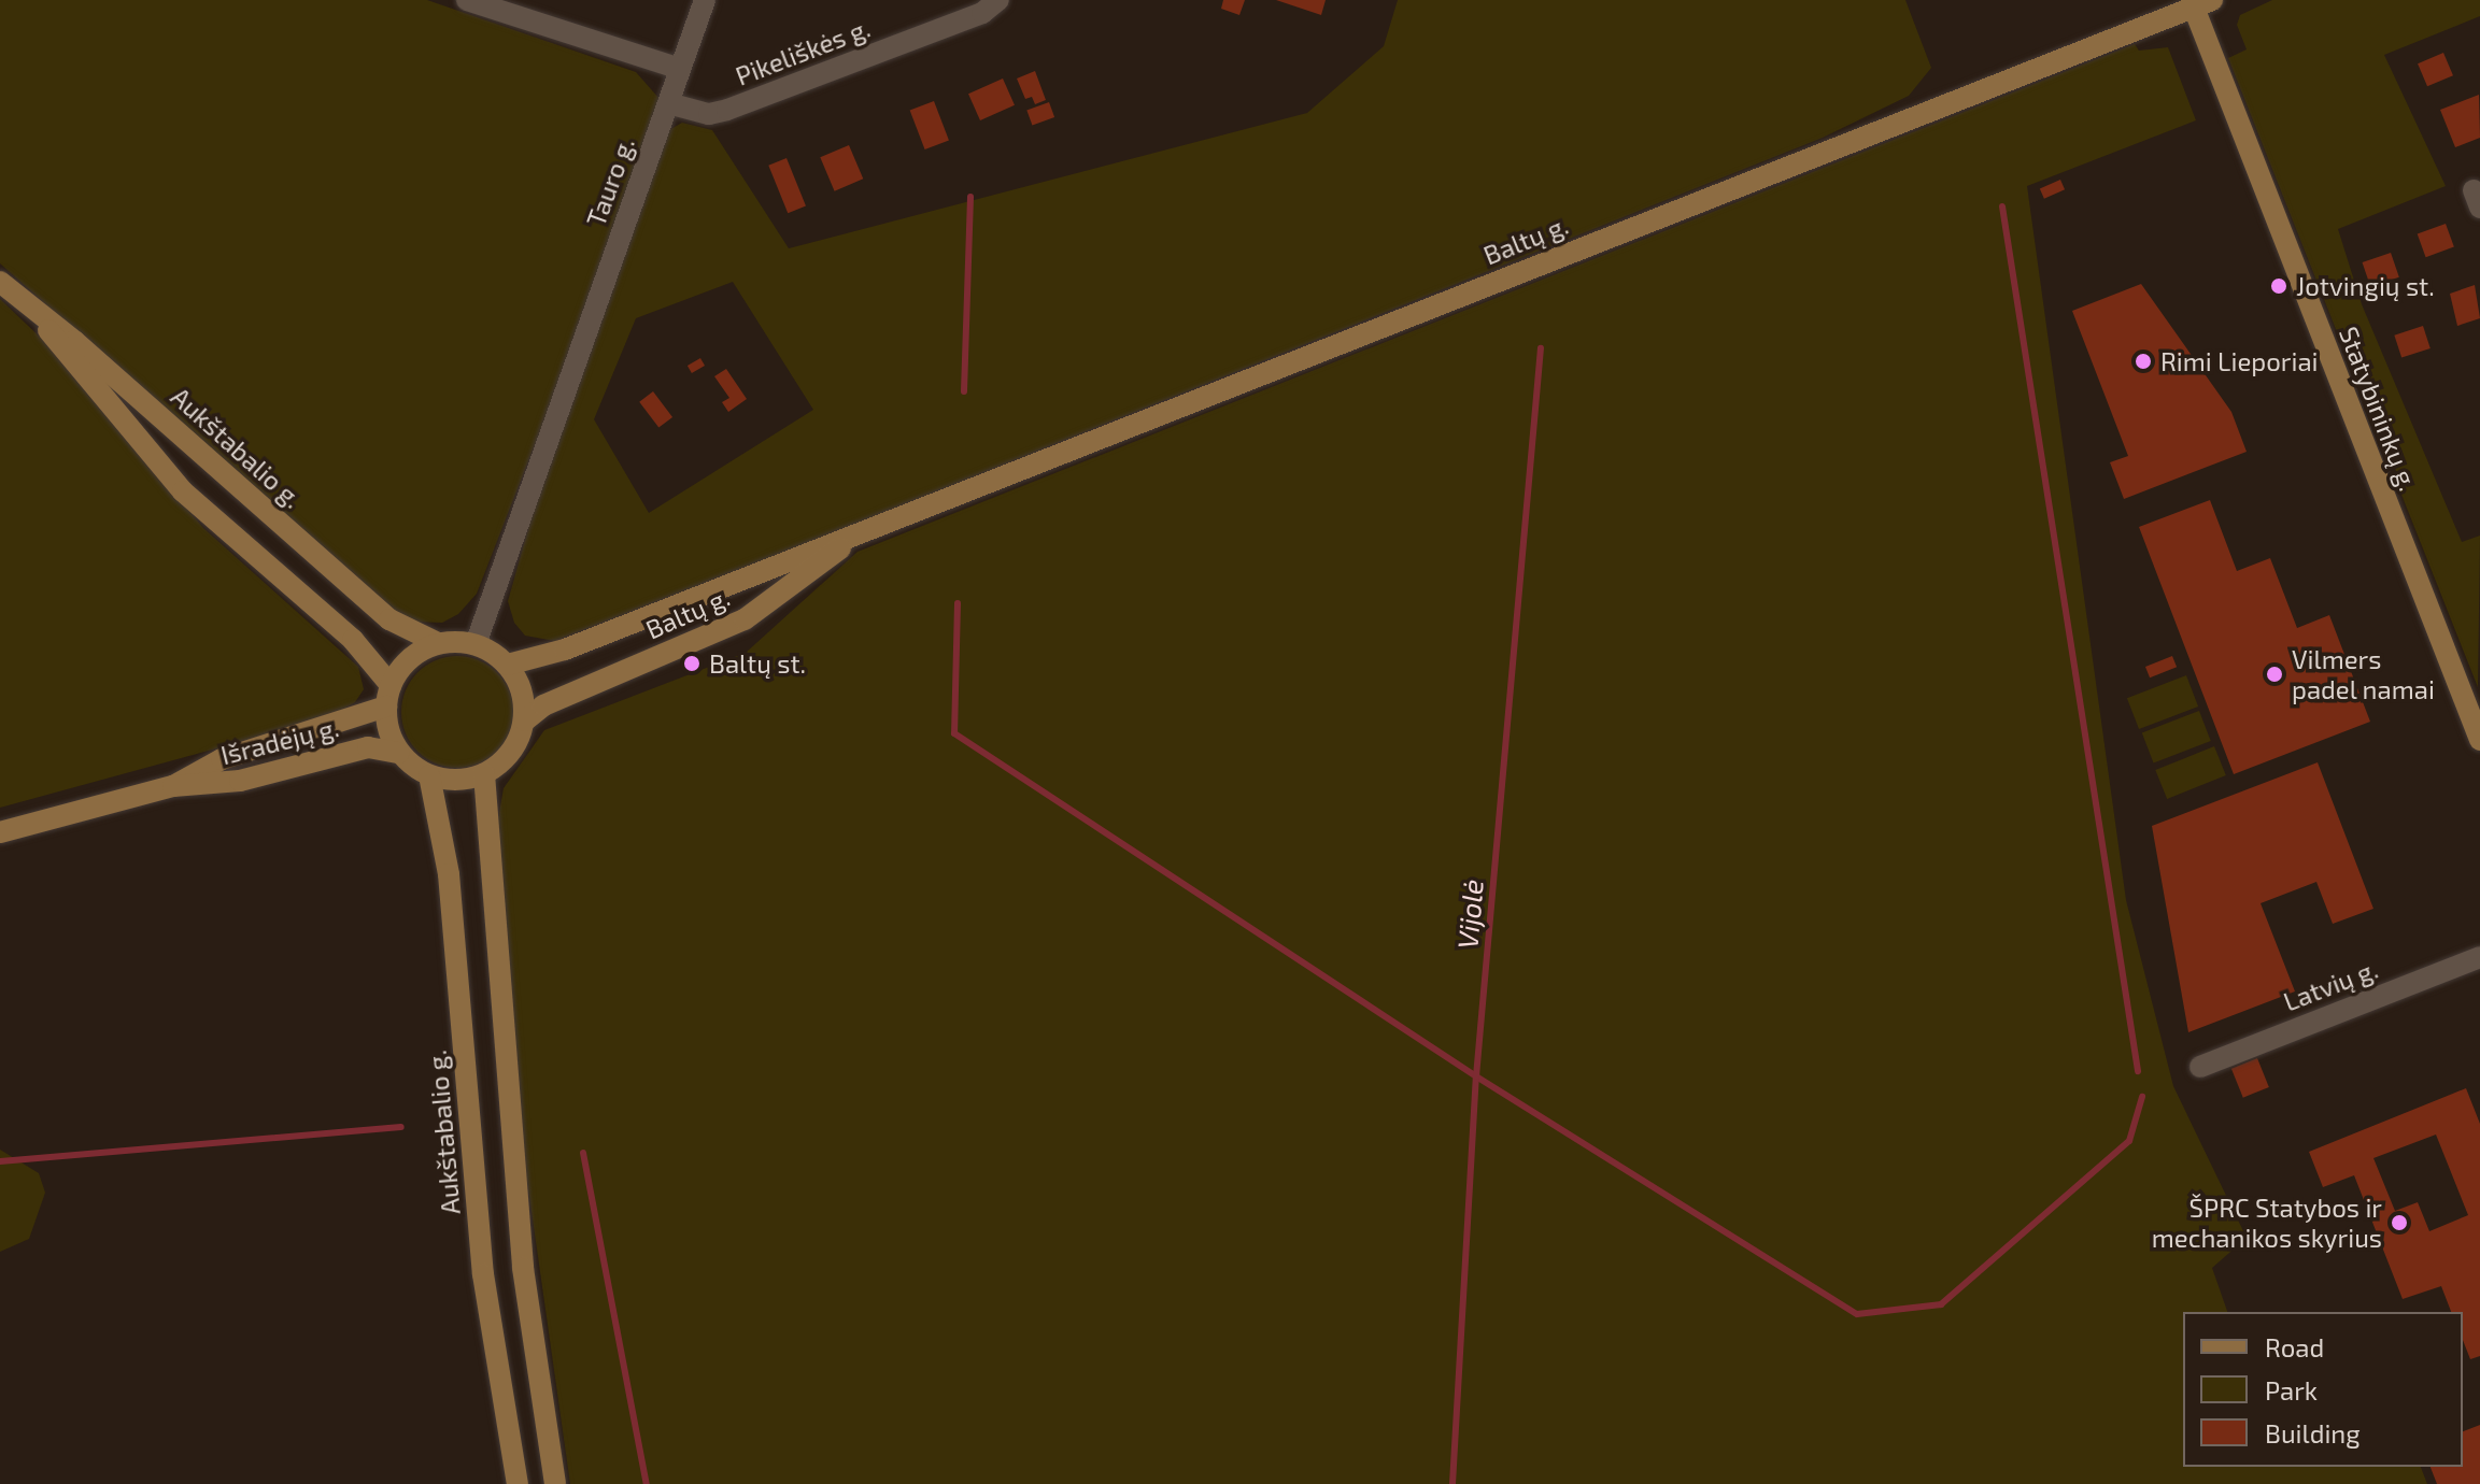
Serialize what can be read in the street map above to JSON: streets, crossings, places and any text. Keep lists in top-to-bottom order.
{
  "streets": {
    "main road": [
      "Baltų g.",
      "Statybininkų g.",
      "Aukštabalio g.",
      "Išradėjų g."
    ],
    "street": ["Pikeliškės g.", "Tauro g.", "Latvių g."]
  },
  "crossings": [
    ["Pikeliškės g.", "Tauro g."],
    ["Tauro g.", "Baltų g."],
    ["Tauro g.", "Aukštabalio g."],
    ["Tauro g.", "Išradėjų g."],
    ["Baltų g.", "Statybininkų g."],
    ["Baltų g.", "Aukštabalio g."],
    ["Baltų g.", "Išradėjų g."],
    ["Aukštabalio g.", "Išradėjų g."]
  ],
  "water": ["Vijolė"],
  "places": [
    "Jotvingių st.",
    "Rimi Lieporiai",
    "Baltų st.",
    "Vilmers padel namai",
    "ŠPRC Statybos ir mechanikos skyrius"
  ],
  "legend": ["Road", "Park", "Building"]
}
